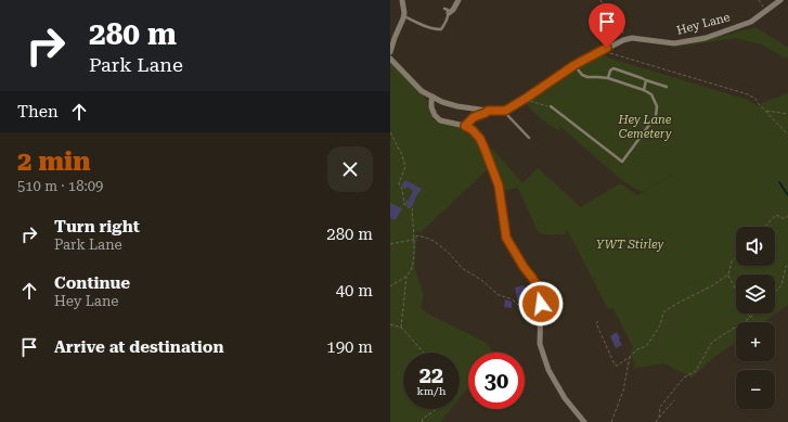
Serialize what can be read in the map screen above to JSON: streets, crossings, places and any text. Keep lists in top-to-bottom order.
{
  "streets": {
    "street": ["Hey Lane"]
  },
  "parks": ["Hey Lane Cemetery", "YWT Stirley"],
  "page": {
    "turn": ["280 m", "Park Lane"],
    "then": "Then",
    "heading": ["2 min", "510 m · 18:09"],
    "list": [
      {
        "name": "Turn right",
        "note": "Park Lane",
        "value": "280 m"
      },
      {
        "name": "Continue",
        "note": "Hey Lane",
        "value": "40 m"
      },
      {
        "name": "Arrive at destination",
        "value": "190 m"
      }
    ],
    "map_buttons": ["+", "−"],
    "speed": "22 km/h",
    "limit": "30"
  }
}
